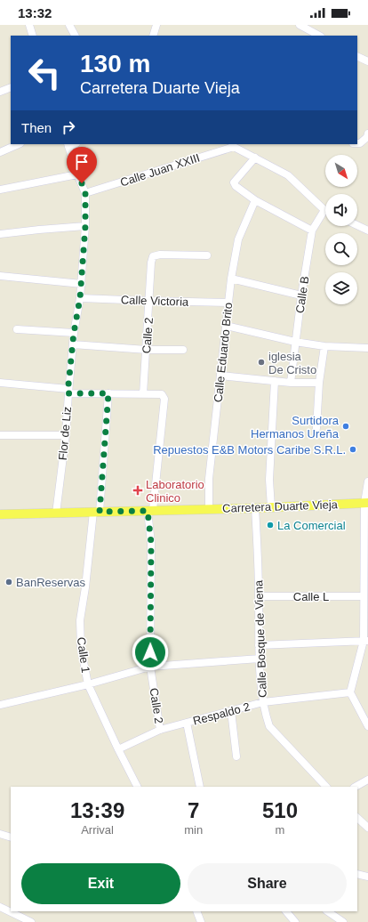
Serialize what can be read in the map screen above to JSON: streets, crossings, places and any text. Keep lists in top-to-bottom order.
{
  "streets": {
    "main road": ["Carretera Duarte Vieja"],
    "street": [
      "Calle Juan XXIII",
      "Calle B",
      "Calle Victoria",
      "Calle 2",
      "Calle Eduardo Brito",
      "Flor de Liz",
      "Calle L",
      "Calle Bosque de Viena",
      "Calle 1",
      "Respaldo 2"
    ]
  },
  "crossings": [
    ["Calle Juan XXIII", "Flor de Liz"],
    ["Calle Victoria", "Calle 2"],
    ["Calle Victoria", "Calle Eduardo Brito"],
    ["Calle Victoria", "Flor de Liz"],
    ["Calle 2", "Carretera Duarte Vieja"],
    ["Calle 2", "Respaldo 2"],
    ["Calle Eduardo Brito", "Carretera Duarte Vieja"],
    ["Flor de Liz", "Carretera Duarte Vieja"],
    ["Carretera Duarte Vieja", "Calle Bosque de Viena"],
    ["Carretera Duarte Vieja", "Calle 1"],
    ["Calle L", "Calle Bosque de Viena"],
    ["Calle Bosque de Viena", "Respaldo 2"],
    ["Calle 1", "Respaldo 2"]
  ],
  "places": {
    "other": [
      "iglesia De Cristo",
      "Surtidora Hermanos Ureña",
      "Repuestos E&B Motors Caribe S.R.L.",
      "La Comercial",
      "BanReservas"
    ],
    "health": ["Laboratorio Clinico"]
  },
  "north": "bottom right",
  "page": {
    "status": "13:32",
    "turn": ["130 m", "Carretera Duarte Vieja"],
    "then": "Then",
    "eta": [
      "13:39",
      "Arrival",
      "7",
      "min",
      "510",
      "m"
    ],
    "buttons": ["Exit", "Share"]
  }
}
